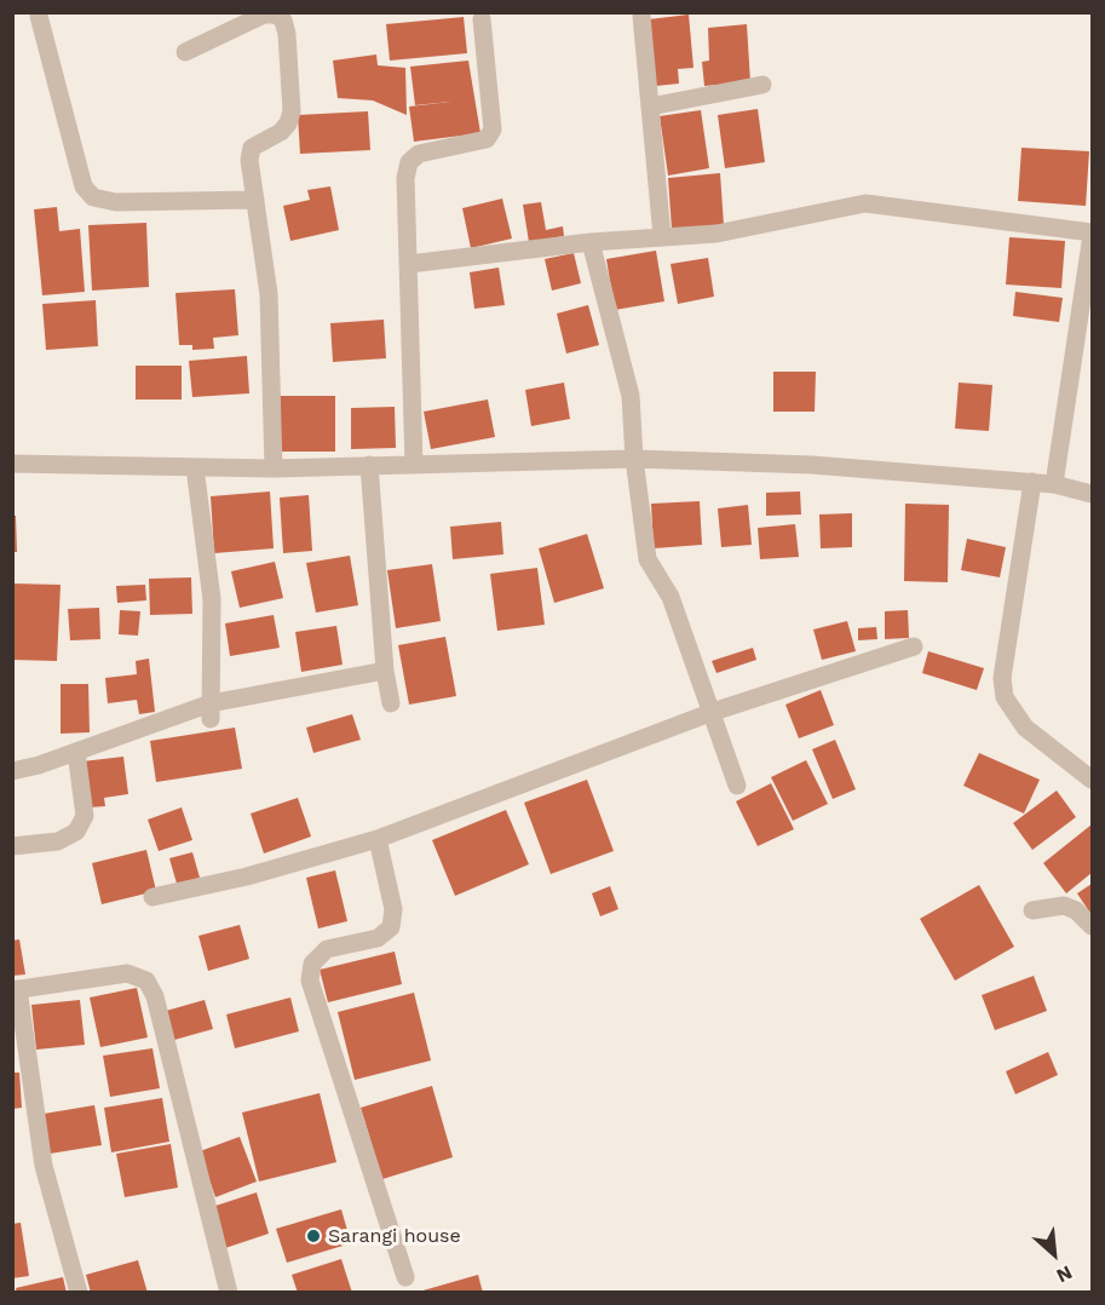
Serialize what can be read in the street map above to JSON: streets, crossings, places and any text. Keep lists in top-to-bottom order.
{
  "places": ["Sarangi house"],
  "north": "bottom right"
}
